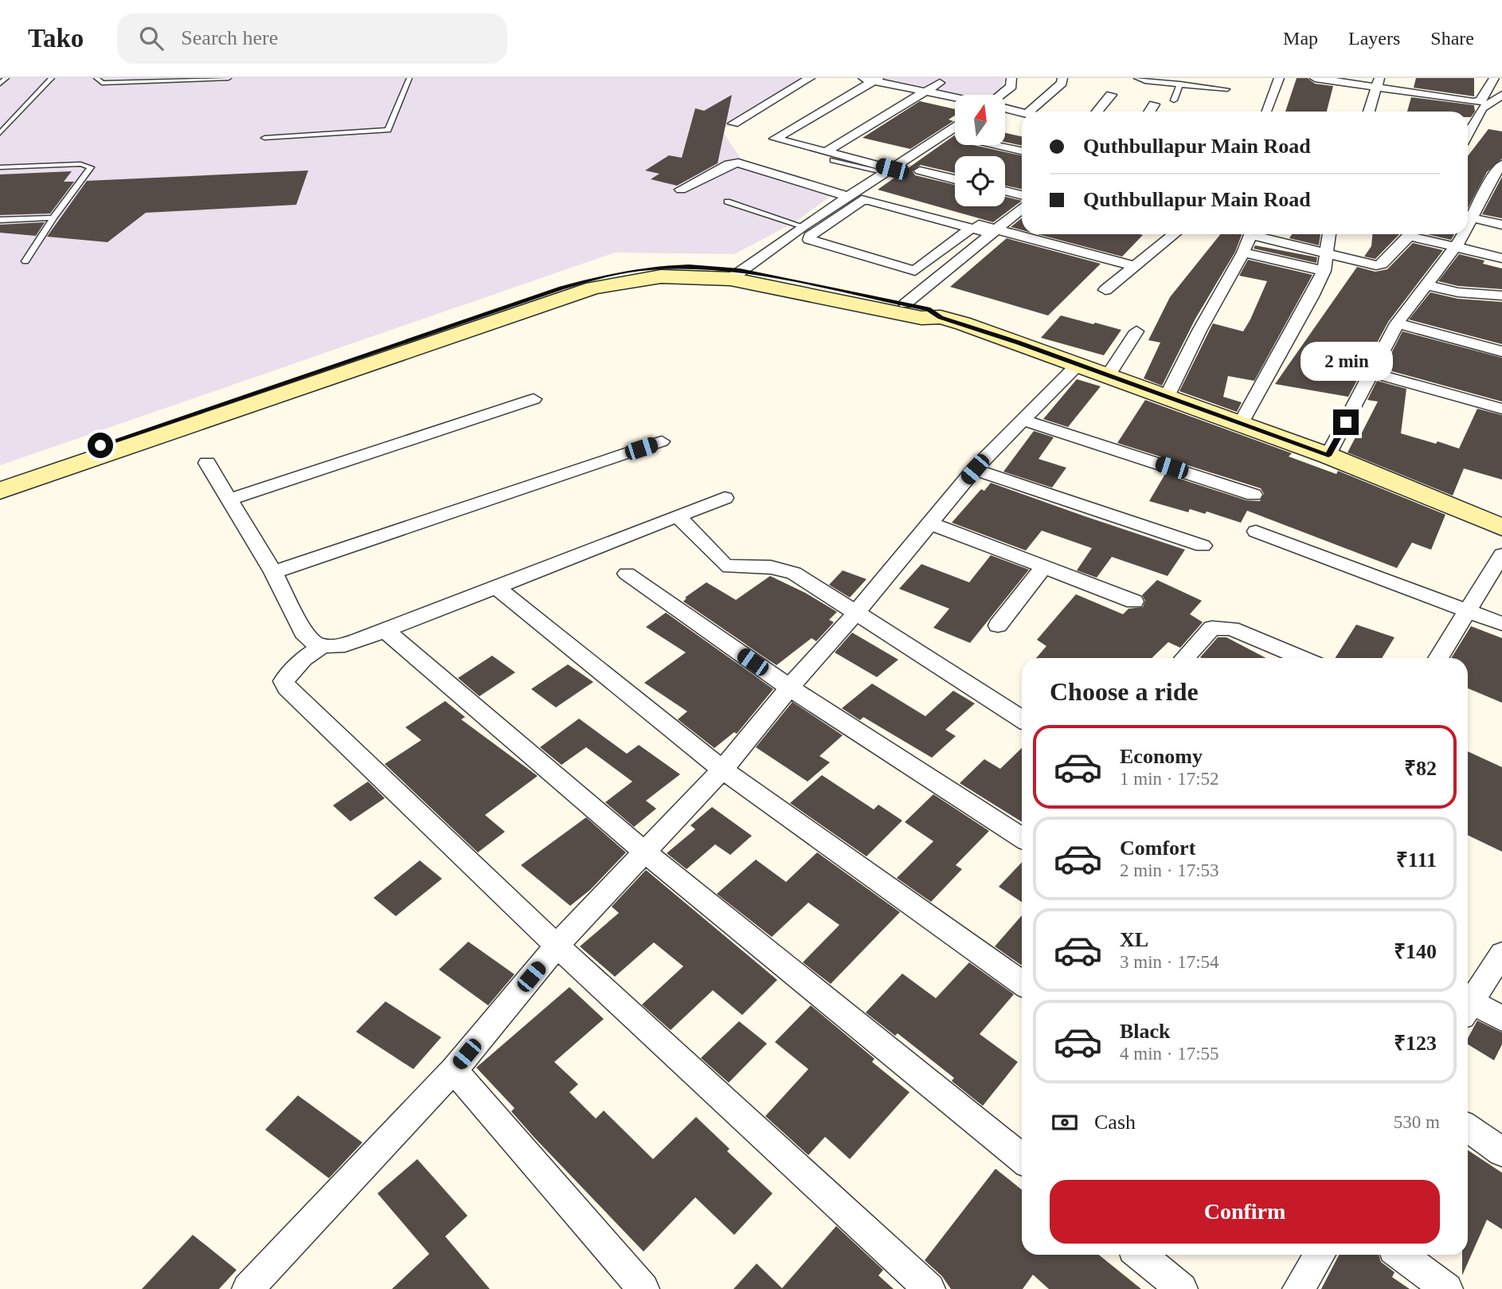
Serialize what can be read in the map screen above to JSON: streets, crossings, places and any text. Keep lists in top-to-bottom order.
{
  "north": "top",
  "page": {
    "header": "Tako",
    "search": "Search here",
    "nav": ["Map", "Layers", "Share"],
    "banner": ["Quthbullapur Main Road", "Quthbullapur Main Road"],
    "bubble": "2 min",
    "heading": "Choose a ride",
    "list": [
      {
        "name": "Economy",
        "note": "1 min · 17:52",
        "value": "₹82"
      },
      {
        "name": "Comfort",
        "note": "2 min · 17:53",
        "value": "₹111"
      },
      {
        "name": "XL",
        "note": "3 min · 17:54",
        "value": "₹140"
      },
      {
        "name": "Black",
        "note": "4 min · 17:55",
        "value": "₹123"
      }
    ],
    "pay": ["Cash", "530 m"],
    "buttons": "Confirm"
  }
}
